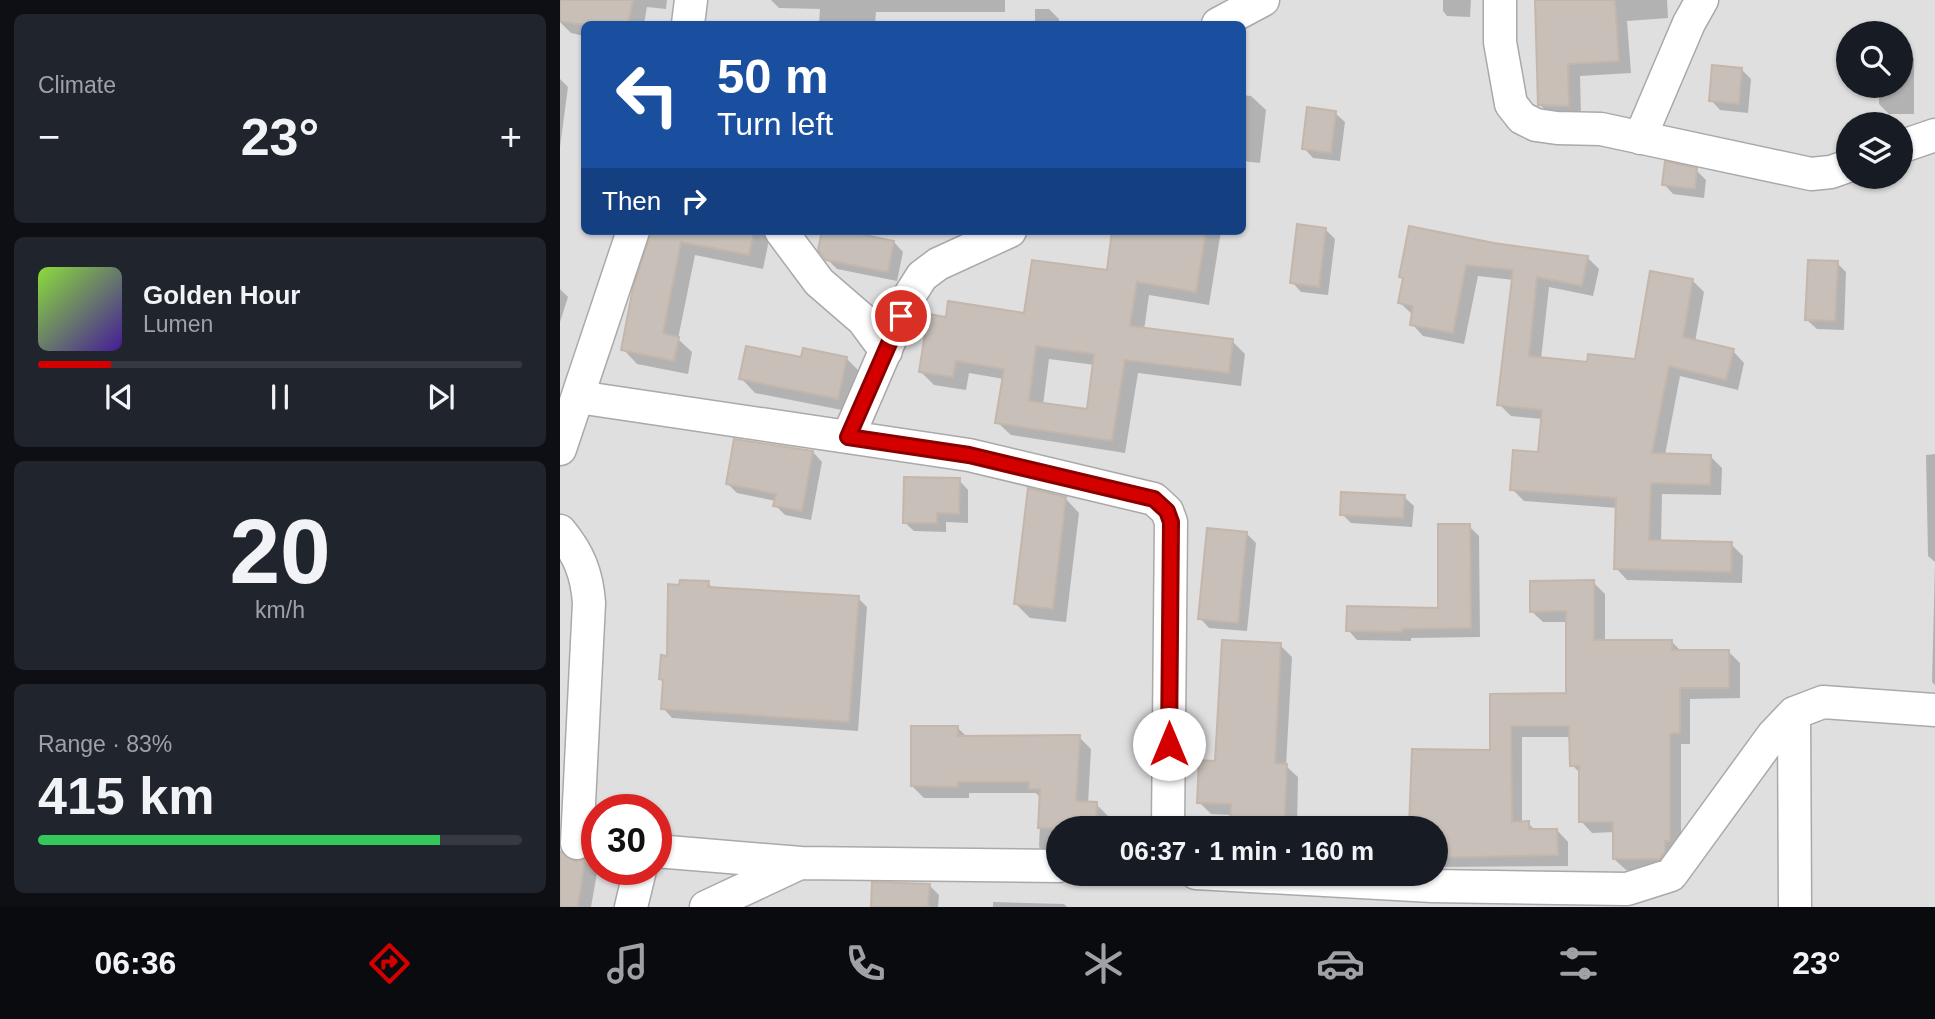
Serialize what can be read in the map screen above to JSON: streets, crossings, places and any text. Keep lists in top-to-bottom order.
{
  "page": {
    "tile": [
      "Climate",
      ["20", "km/h"],
      ["Range · 83%", "415 km"]
    ],
    "turn": ["50 m", "Turn left"],
    "heat": ["−", "23°", "+"],
    "then": "Then",
    "song": ["Golden Hour", "Lumen"],
    "limit": "30",
    "trip": "06:37 · 1 min · 160 m",
    "tabs": ["06:36", "23°"]
  }
}
